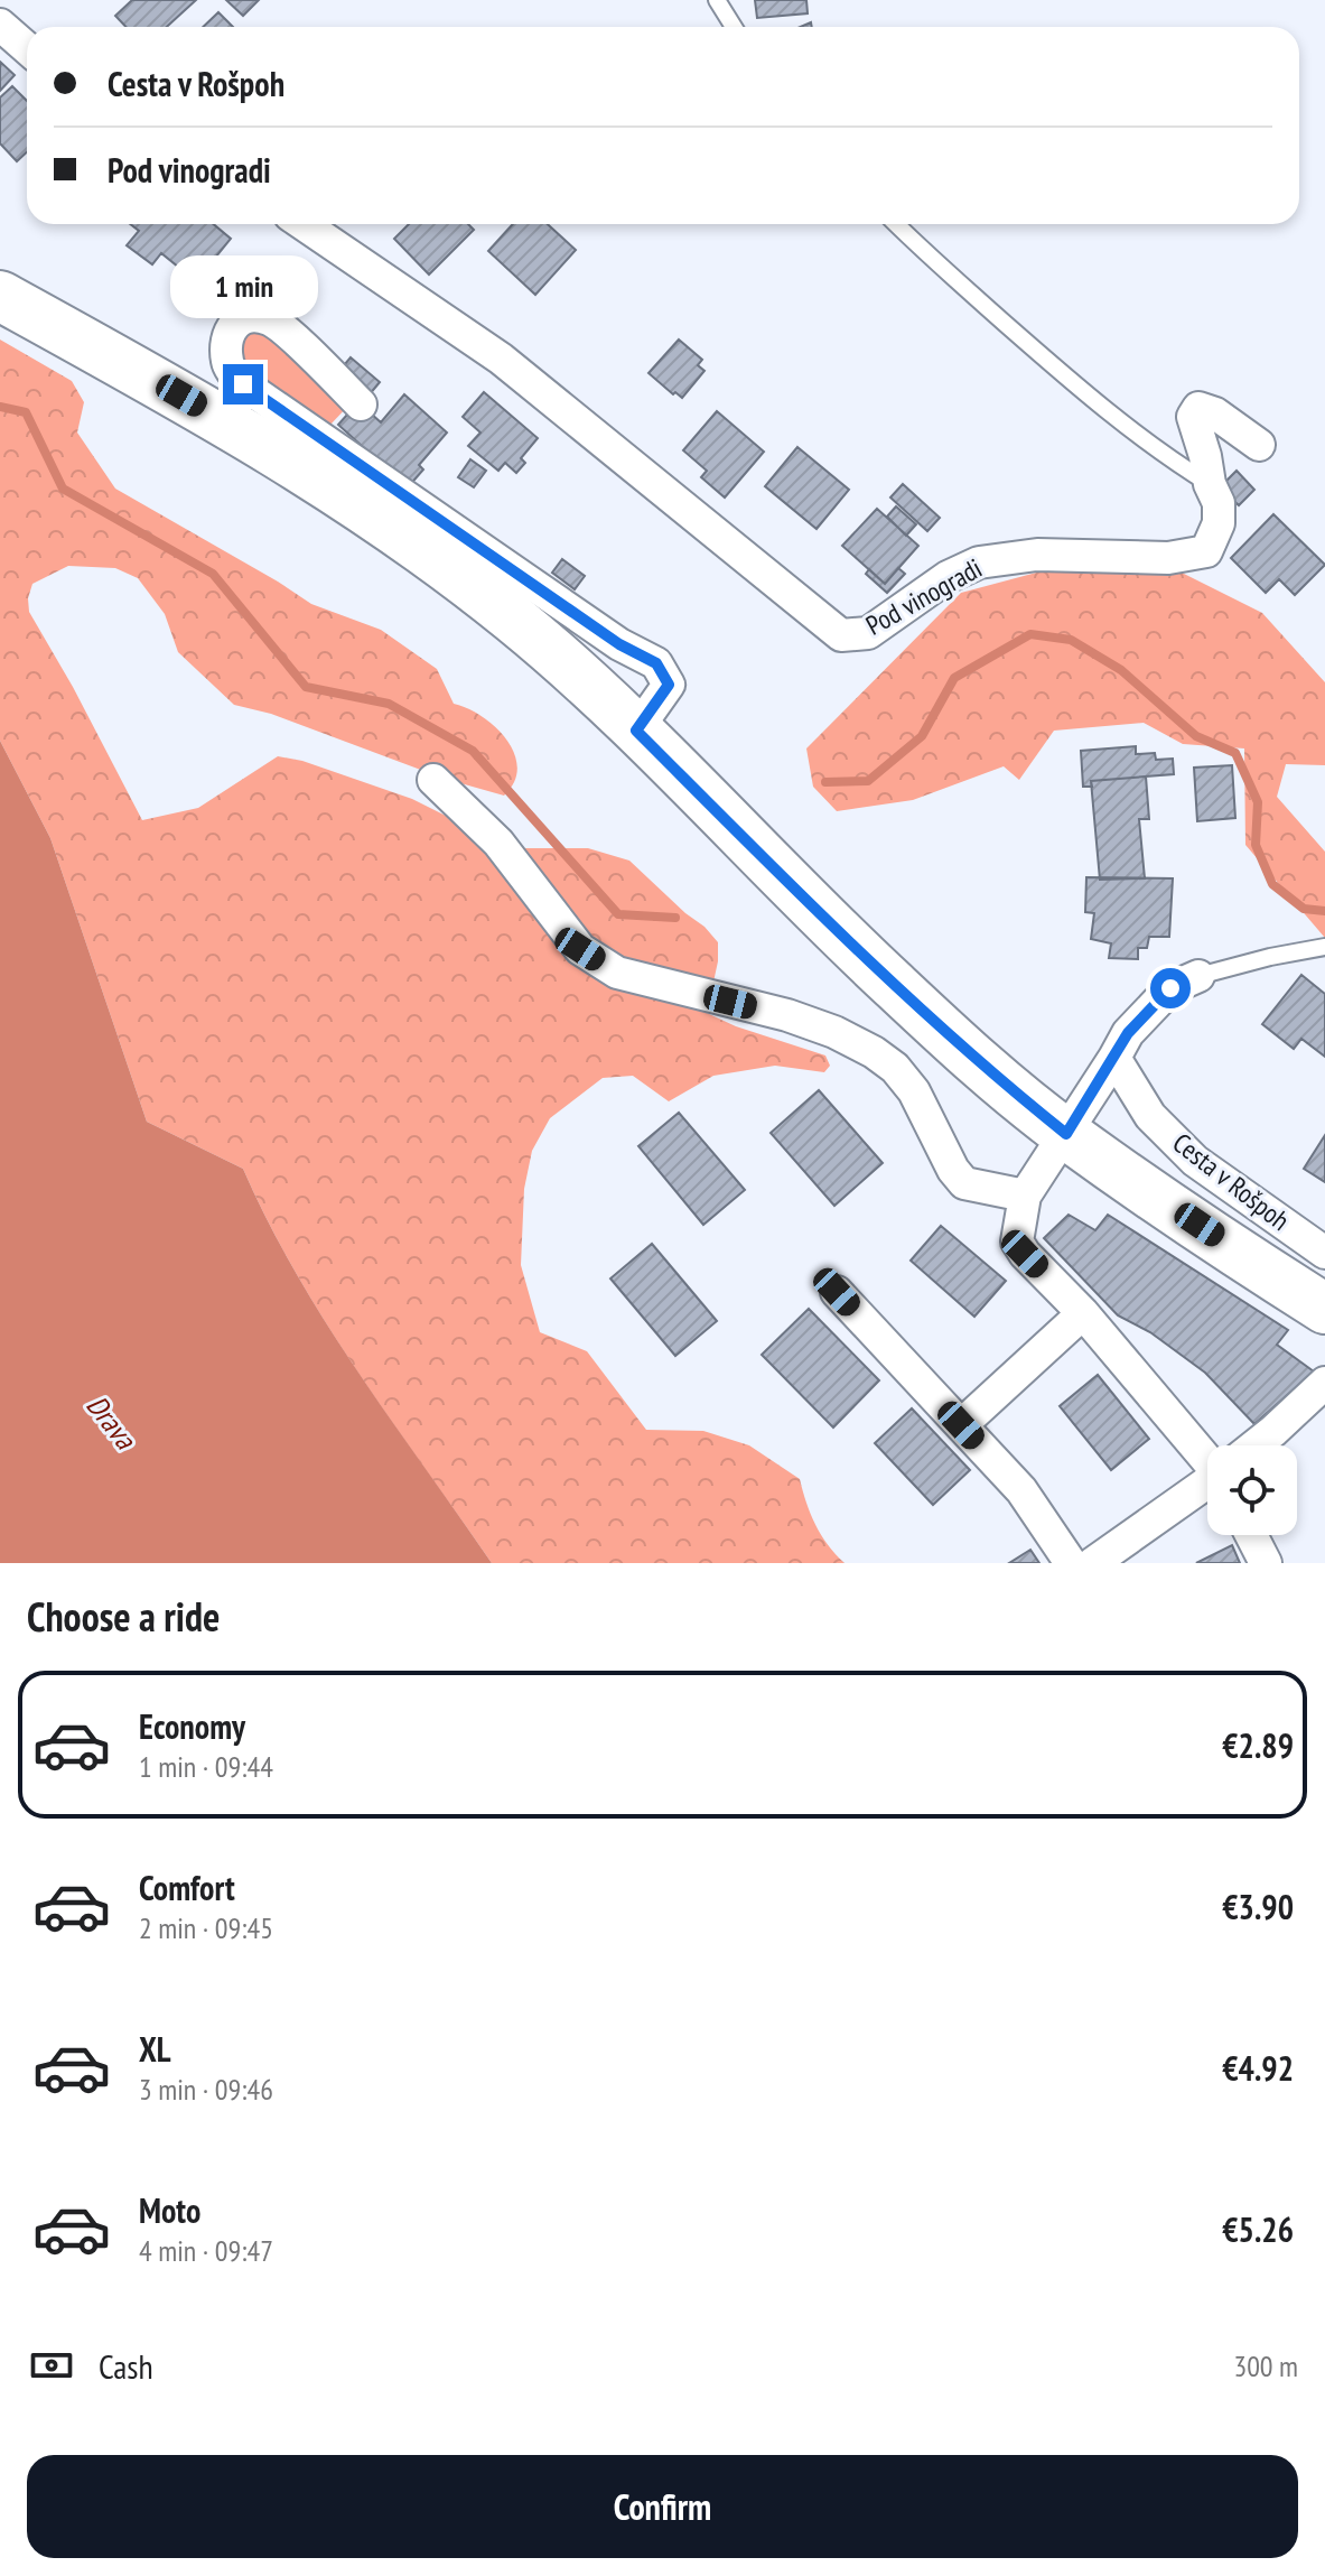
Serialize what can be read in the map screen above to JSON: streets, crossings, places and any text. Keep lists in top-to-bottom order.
{
  "streets": {
    "street": ["Pod vinogradi", "Cesta v Rošpoh"]
  },
  "water": ["Drava"],
  "page": {
    "banner": ["Cesta v Rošpoh", "Pod vinogradi"],
    "bubble": "1 min",
    "heading": "Choose a ride",
    "list": [
      {
        "name": "Economy",
        "note": "1 min · 09:44",
        "value": "€2.89"
      },
      {
        "name": "Comfort",
        "note": "2 min · 09:45",
        "value": "€3.90"
      },
      {
        "name": "XL",
        "note": "3 min · 09:46",
        "value": "€4.92"
      },
      {
        "name": "Moto",
        "note": "4 min · 09:47",
        "value": "€5.26"
      }
    ],
    "pay": ["Cash", "300 m"],
    "buttons": "Confirm"
  }
}
